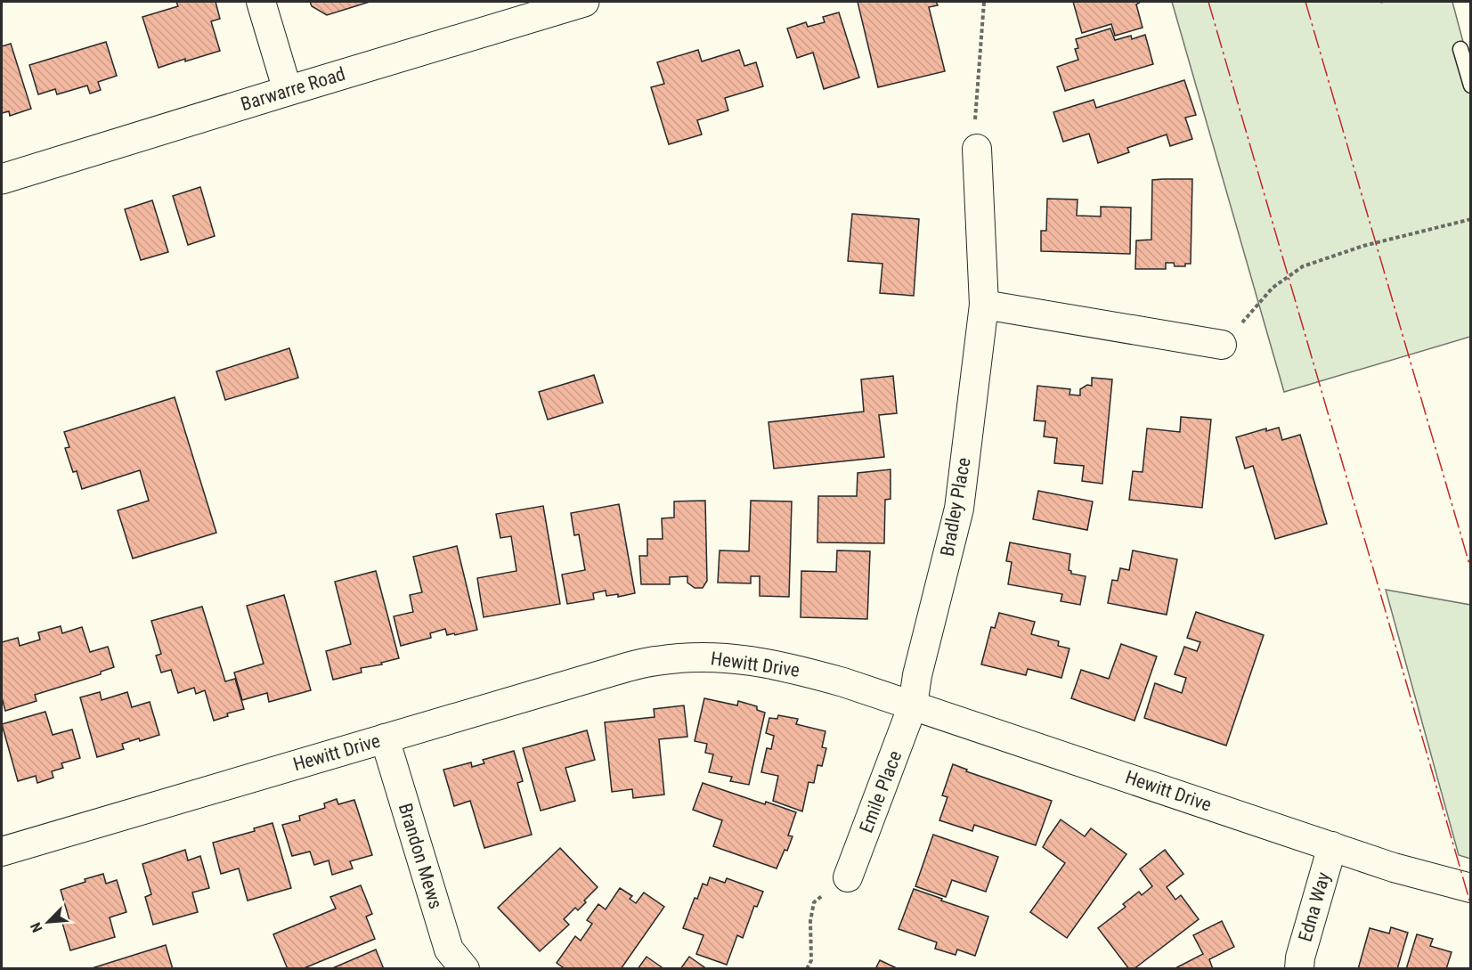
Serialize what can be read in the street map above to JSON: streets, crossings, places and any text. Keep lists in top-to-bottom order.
{
  "streets": {
    "street": [
      "Barwarre Road",
      "Bradley Place",
      "Hewitt Drive",
      "Emile Place",
      "Brandon Mews",
      "Edna Way"
    ]
  },
  "crossings": [
    ["Bradley Place", "Hewitt Drive"],
    ["Bradley Place", "Emile Place"],
    ["Hewitt Drive", "Emile Place"],
    ["Hewitt Drive", "Brandon Mews"],
    ["Hewitt Drive", "Edna Way"]
  ],
  "north": "bottom left"
}
